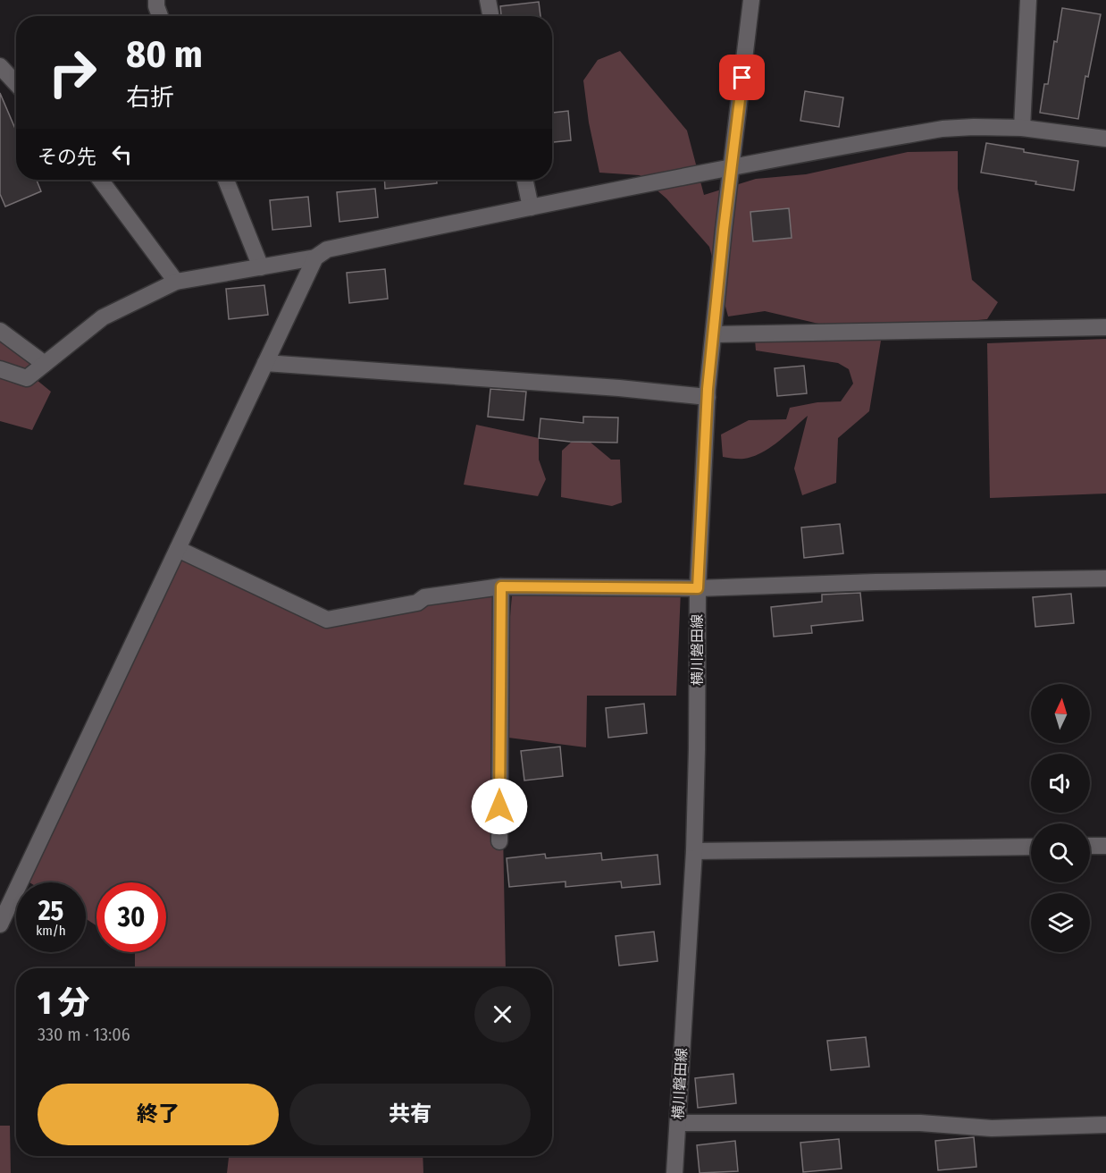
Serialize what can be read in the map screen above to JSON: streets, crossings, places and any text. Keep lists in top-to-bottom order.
{
  "streets": {
    "street": ["横川磐田線"]
  },
  "north": "top",
  "page": {
    "turn": ["80 m", "右折"],
    "then": "その先",
    "speed": "25 km/h",
    "limit": "30",
    "heading": ["1 分", "330 m · 13:06"],
    "buttons": ["終了", "共有"]
  }
}
